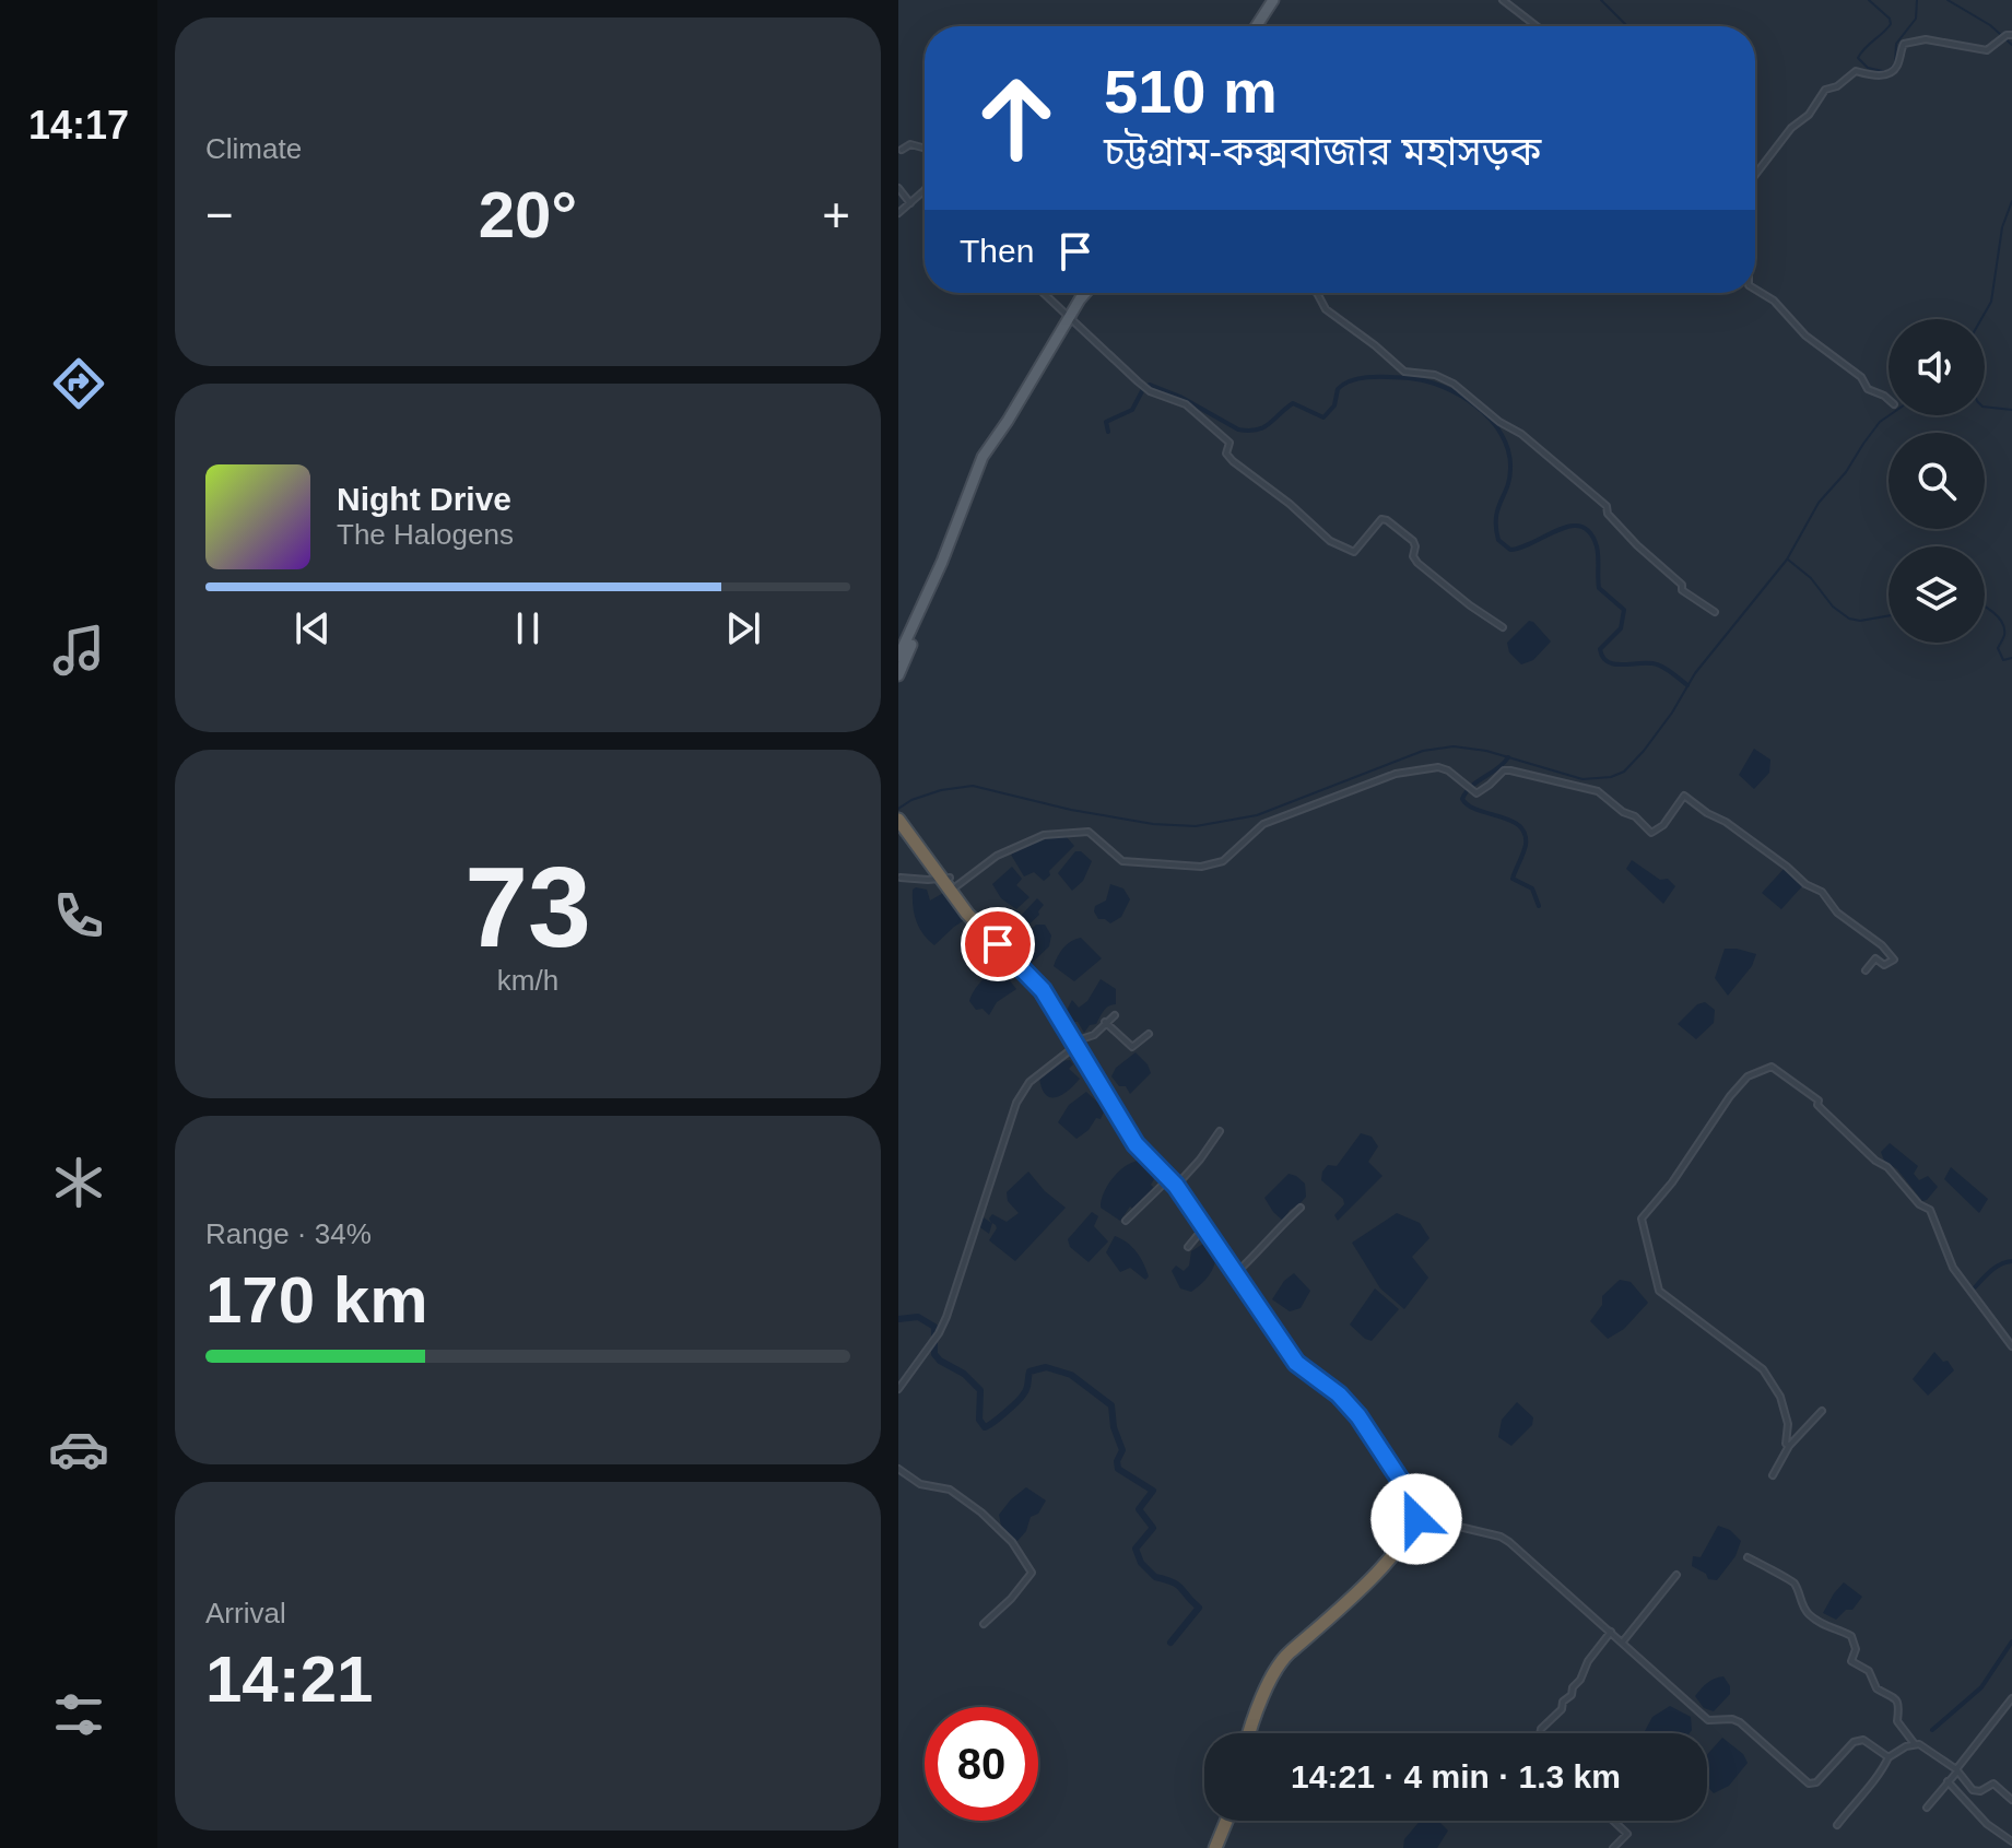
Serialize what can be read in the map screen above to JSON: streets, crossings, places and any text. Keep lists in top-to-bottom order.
{
  "page": {
    "tabs": "14:17",
    "tile": [
      "Climate",
      ["73", "km/h"],
      ["Range · 34%", "170 km"],
      ["Arrival", "14:21"]
    ],
    "turn": ["510 m", "চট্টগ্রাম-কক্সবাজার মহাসড়ক"],
    "heat": ["−", "20°", "+"],
    "then": "Then",
    "song": ["Night Drive", "The Halogens"],
    "limit": "80",
    "trip": "14:21 · 4 min · 1.3 km"
  }
}
